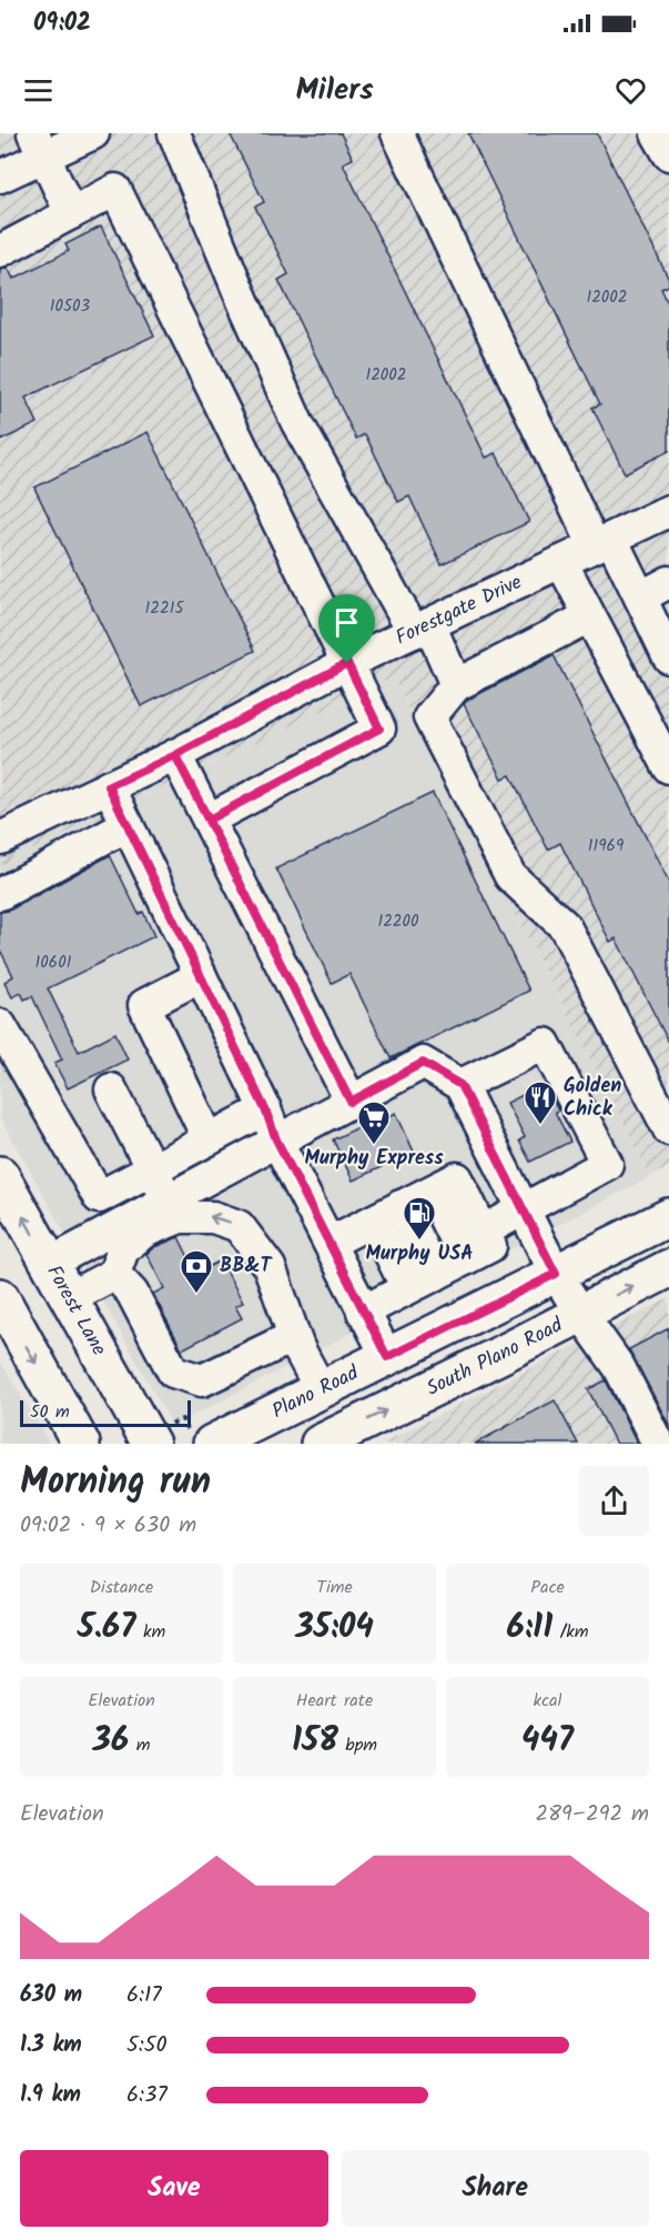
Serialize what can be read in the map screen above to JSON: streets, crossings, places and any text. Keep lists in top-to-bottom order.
{
  "streets": {
    "main road": ["Forest Lane", "South Plano Road", "Plano Road"],
    "street": ["Forestgate Drive"]
  },
  "one_way": ["South Plano Road"],
  "places": {
    "restaurant": ["Golden Chick"],
    "supermarket": ["Murphy Express"],
    "fuel station": ["Murphy USA"],
    "bank": ["BB&T"]
  },
  "house_numbers": [
    "12002",
    "10503",
    "12002",
    "12215",
    "11969",
    "12200",
    "10601"
  ],
  "scale_bar": "50 m",
  "page": {
    "status": "09:02",
    "header": "Milers",
    "scale": "50 m",
    "heading": ["Morning run", "09:02 · 9 × 630 m"],
    "stats": [
      ["Distance", "5.67 km"],
      ["Time", "35:04"],
      ["Pace", "6:11 /km"],
      ["Elevation", "36 m"],
      ["Heart rate", "158 bpm"],
      ["kcal", "447"]
    ],
    "chart": ["Elevation", "289–292 m"],
    "list": [
      {
        "name": "630 m",
        "note": "6:17"
      },
      {
        "name": "1.3 km",
        "note": "5:50"
      },
      {
        "name": "1.9 km",
        "note": "6:37"
      }
    ],
    "buttons": ["Save", "Share"]
  }
}
